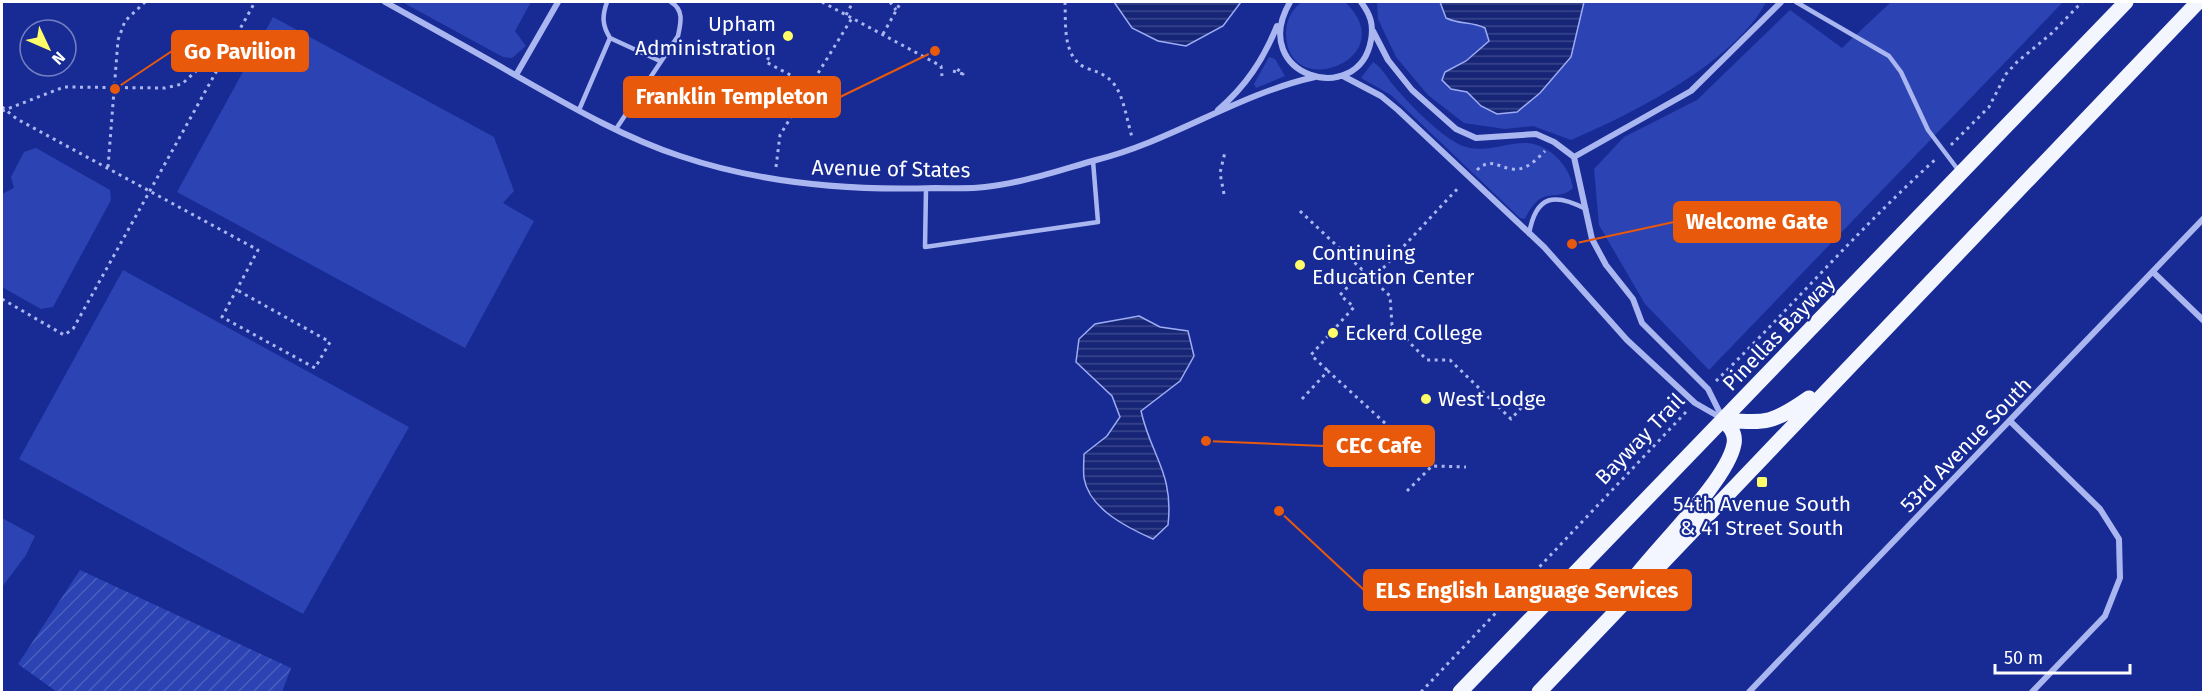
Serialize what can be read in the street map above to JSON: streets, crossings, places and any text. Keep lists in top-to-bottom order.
{
  "streets": {
    "main road": ["Pinellas Bayway"],
    "street": ["Avenue of States", "53rd Avenue South"],
    "path": ["Bayway Trail"]
  },
  "places": {
    "other": [
      "Upham Administration",
      "Franklin Templeton",
      "Go Pavilion",
      "Welcome Gate",
      "Continuing Education Center",
      "Eckerd College",
      "West Lodge",
      "CEC Cafe",
      "ELS English Language Services"
    ],
    "transit": ["54th Avenue South & 41 Street South"]
  },
  "scale_bar": "50 m",
  "north": "bottom right"
}
